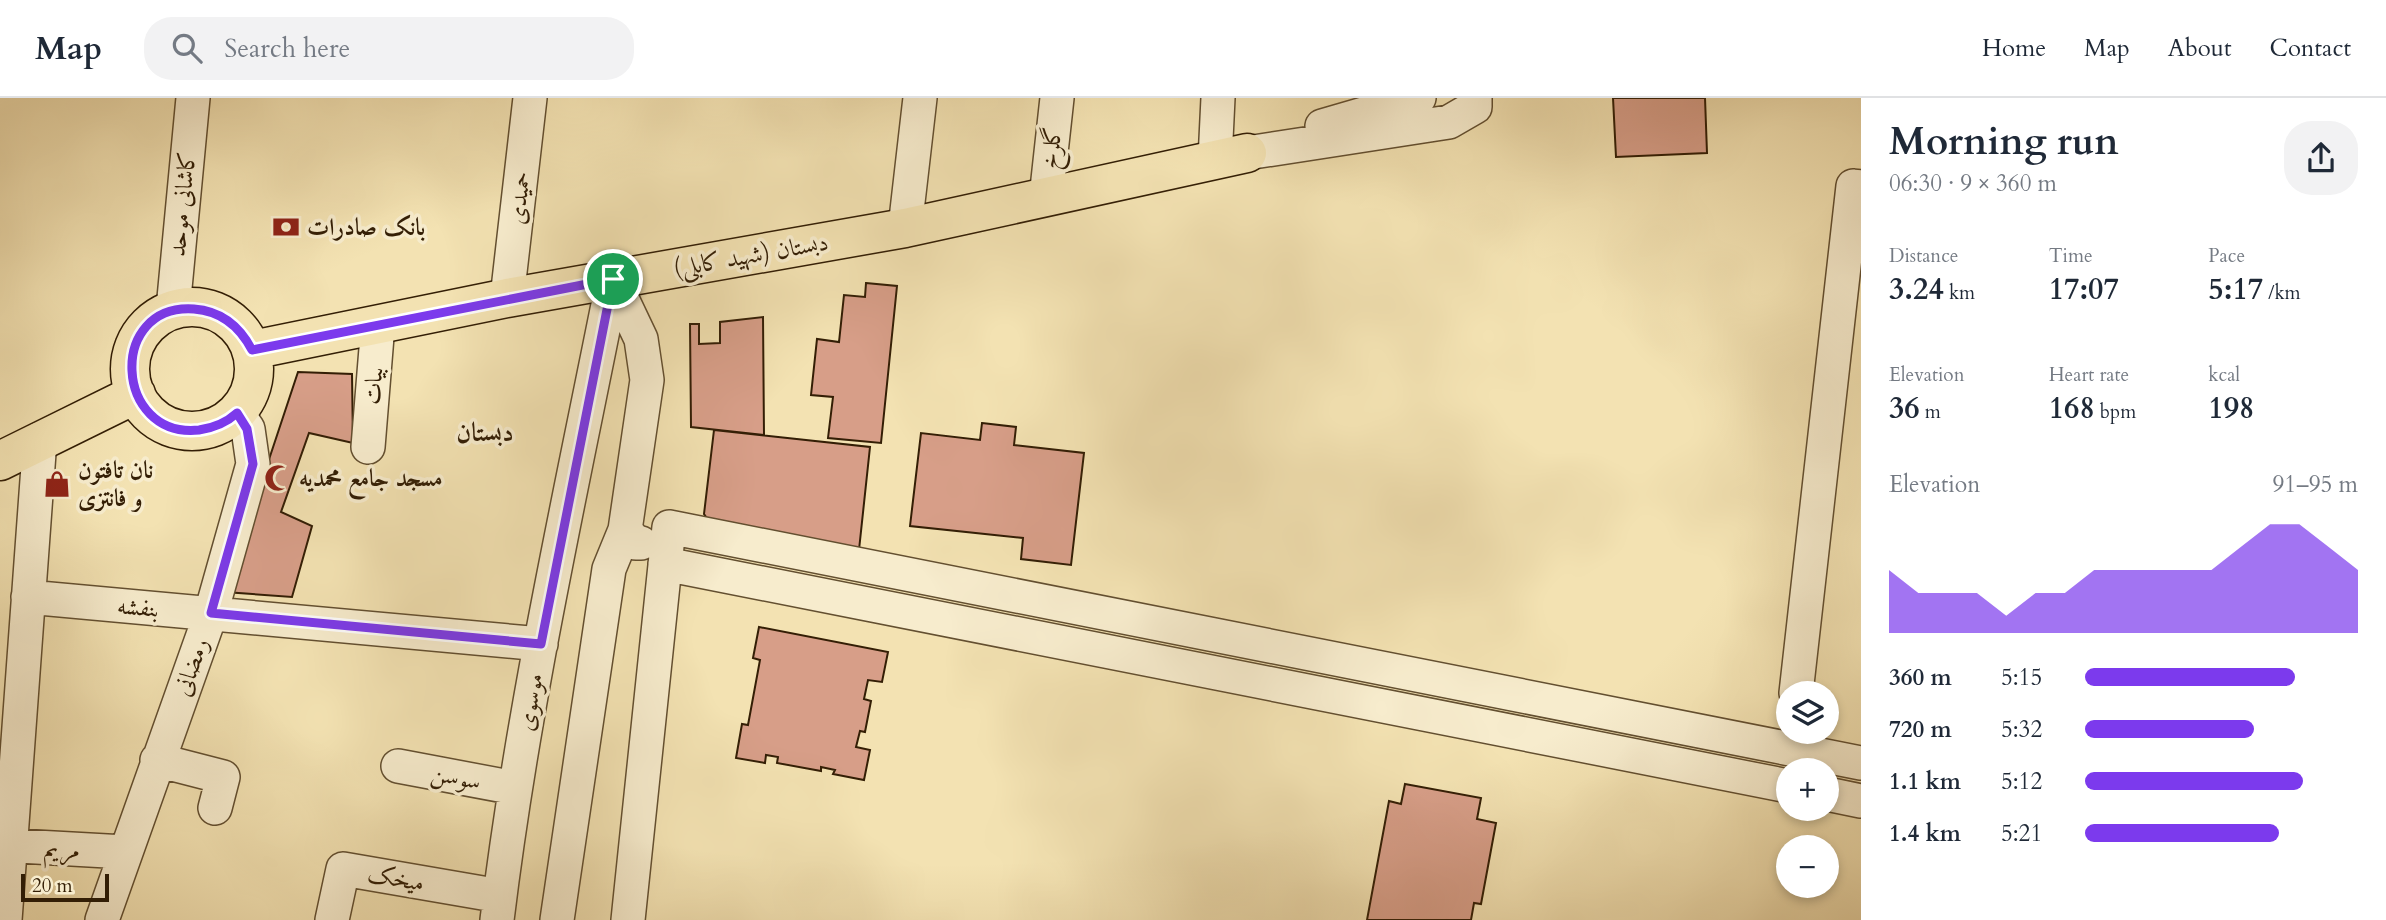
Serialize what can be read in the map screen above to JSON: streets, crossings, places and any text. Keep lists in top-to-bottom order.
{
  "streets": {
    "main road": ["دبستان (شهید کابلی)"],
    "street": [
      "گلرخ",
      "حمیدی",
      "کاشانی موحد",
      "بیات",
      "بنفشه",
      "رمضانی",
      "موسوی",
      "سوسن",
      "مریم",
      "میخک"
    ]
  },
  "crossings": [
    ["گلرخ", "دبستان (شهید کابلی)"],
    ["حمیدی", "دبستان (شهید کابلی)"],
    ["کاشانی موحد", "دبستان (شهید کابلی)"],
    ["کاشانی موحد", "رمضانی"],
    ["دبستان (شهید کابلی)", "بیات"],
    ["دبستان (شهید کابلی)", "رمضانی"],
    ["دبستان (شهید کابلی)", "موسوی"],
    ["بنفشه", "رمضانی"],
    ["بنفشه", "موسوی"],
    ["رمضانی", "مریم"],
    ["موسوی", "سوسن"],
    ["موسوی", "میخک"]
  ],
  "districts": ["دبستان"],
  "places": {
    "bank": ["بانک صادرات"],
    "mosque": ["مسجد جامع محمدیه"],
    "shop": ["نان تافتون و فانتزی"]
  },
  "scale_bar": "20 m",
  "page": {
    "header": "Map",
    "search": "Search here",
    "nav": [
      "Home",
      "Map",
      "About",
      "Contact"
    ],
    "heading": ["Morning run", "06:30 · 9 × 360 m"],
    "stats": [
      ["Distance", "3.24 km"],
      ["Time", "17:07"],
      ["Pace", "5:17 /km"],
      ["Elevation", "36 m"],
      ["Heart rate", "168 bpm"],
      ["kcal", "198"]
    ],
    "chart": ["Elevation", "91–95 m"],
    "list": [
      {
        "name": "360 m",
        "note": "5:15"
      },
      {
        "name": "720 m",
        "note": "5:32"
      },
      {
        "name": "1.1 km",
        "note": "5:12"
      },
      {
        "name": "1.4 km",
        "note": "5:21"
      }
    ],
    "map_buttons": ["+", "−"],
    "scale": "20 m"
  }
}
